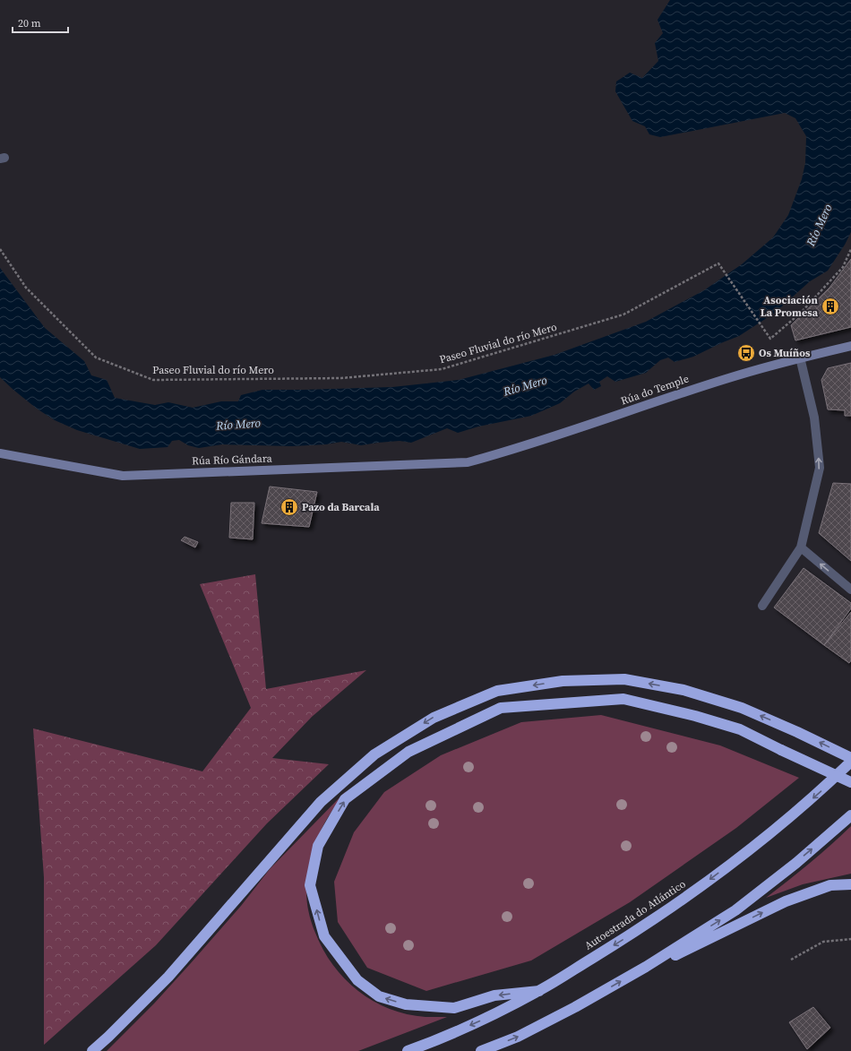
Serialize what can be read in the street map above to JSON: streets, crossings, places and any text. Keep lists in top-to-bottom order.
{
  "streets": {
    "highway": ["Autoestrada do Atlántico"],
    "main road": ["Rúa do Temple", "Rúa Río Gándara"],
    "path": ["Paseo Fluvial do río Mero"]
  },
  "crossings": [
    ["Rúa do Temple", "Rúa Río Gándara"]
  ],
  "water": ["Río Mero"],
  "places": {
    "building": ["Asociación La Promesa", "Pazo da Barcala"],
    "bus stop": ["Os Muíños"]
  },
  "scale_bar": "20 m"
}
